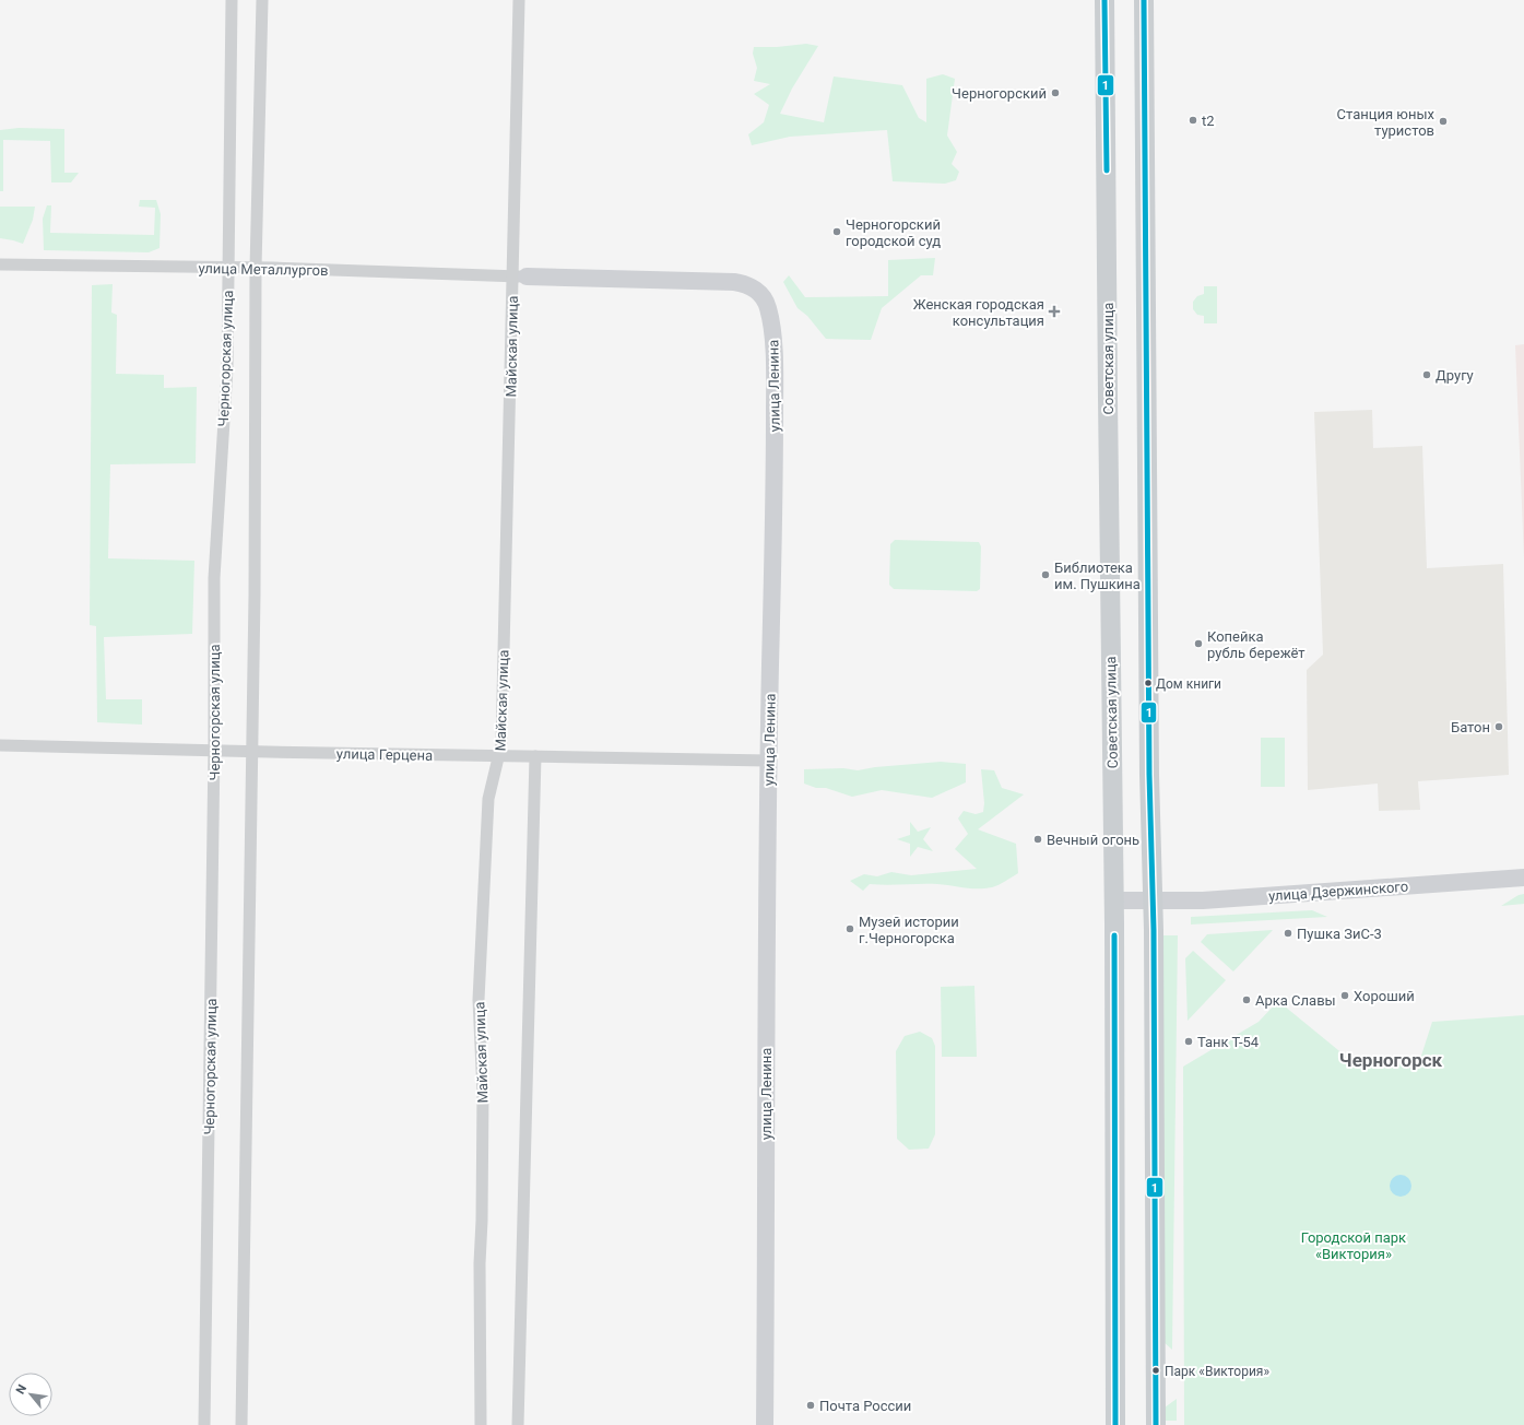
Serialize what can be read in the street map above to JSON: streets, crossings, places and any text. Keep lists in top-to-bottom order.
{
  "streets": {
    "main road": ["Советская улица"],
    "street": [
      "улица Металлургов",
      "Майская улица",
      "Черногорская улица",
      "улица Ленина",
      "улица Герцена",
      "улица Дзержинского"
    ]
  },
  "crossings": [
    ["улица Металлургов", "Майская улица"],
    ["улица Металлургов", "Черногорская улица"],
    ["улица Металлургов", "улица Ленина"],
    ["Майская улица", "улица Ленина"],
    ["Майская улица", "улица Герцена"],
    ["Черногорская улица", "улица Герцена"],
    ["Советская улица", "улица Дзержинского"],
    ["улица Ленина", "улица Герцена"]
  ],
  "districts": ["Черногорск"],
  "parks": ["Городской парк «Виктория»"],
  "places": {
    "other": [
      "Черногорский",
      "t2",
      "Станция юных туристов",
      "Черногорский городской суд",
      "Другу",
      "Библиотека им. Пушкина",
      "Копейка рубль бережёт",
      "Дом книги",
      "Батон",
      "Вечный огонь",
      "Музей истории г.Черногорска",
      "Пушка ЗиС-3",
      "Хороший",
      "Арка Славы",
      "Танк Т-54",
      "Парк «Виктория»",
      "Почта России"
    ],
    "health": ["Женская городская консультация"]
  },
  "lines": ["transit line 1"],
  "north": "top left"
}
